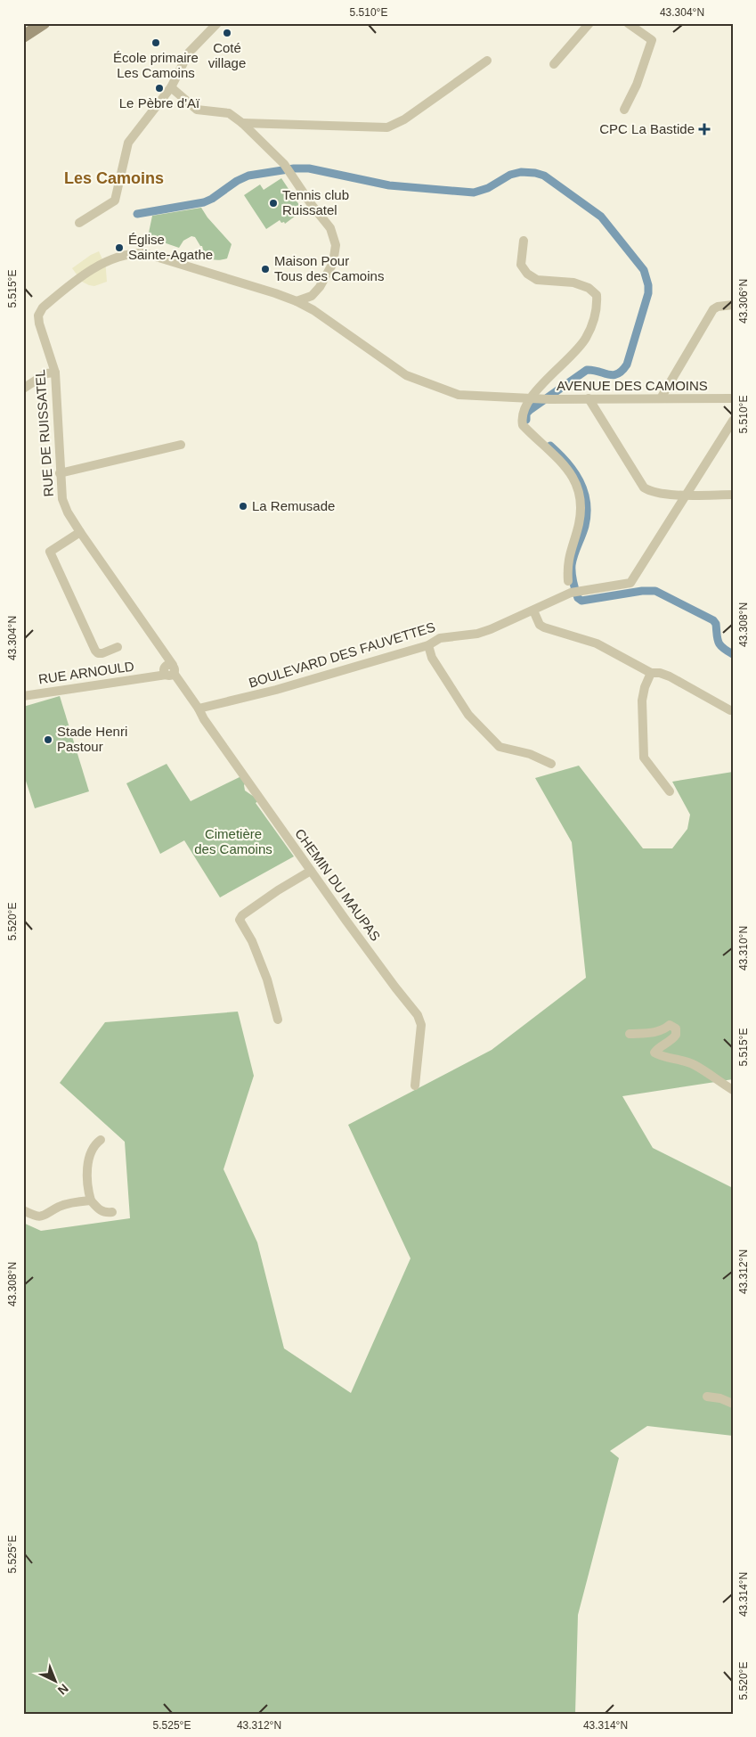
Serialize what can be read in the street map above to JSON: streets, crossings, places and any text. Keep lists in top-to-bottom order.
{
  "streets": {
    "street": [
      "AVENUE DES CAMOINS",
      "RUE DE RUISSATEL",
      "BOULEVARD DES FAUVETTES",
      "RUE ARNOULD",
      "CHEMIN DU MAUPAS"
    ]
  },
  "crossings": [
    ["AVENUE DES CAMOINS", "RUE DE RUISSATEL"],
    ["RUE DE RUISSATEL", "RUE ARNOULD"],
    ["BOULEVARD DES FAUVETTES", "CHEMIN DU MAUPAS"]
  ],
  "districts": ["Les Camoins"],
  "parks": ["Cimetière des Camoins"],
  "places": {
    "other": [
      "Coté village",
      "École primaire Les Camoins",
      "Le Pèbre d'Aï",
      "Tennis club Ruissatel",
      "Église Sainte-Agathe",
      "Maison Pour Tous des Camoins",
      "La Remusade",
      "Stade Henri Pastour"
    ],
    "health": ["CPC La Bastide"]
  },
  "north": "bottom right",
  "coordinates": [
    "5.510°E",
    "43.304°N",
    "5.515°E",
    "43.306°N",
    "43.308°N",
    "5.520°E",
    "43.310°N",
    "43.312°N",
    "5.525°E",
    "43.314°N"
  ]
}
